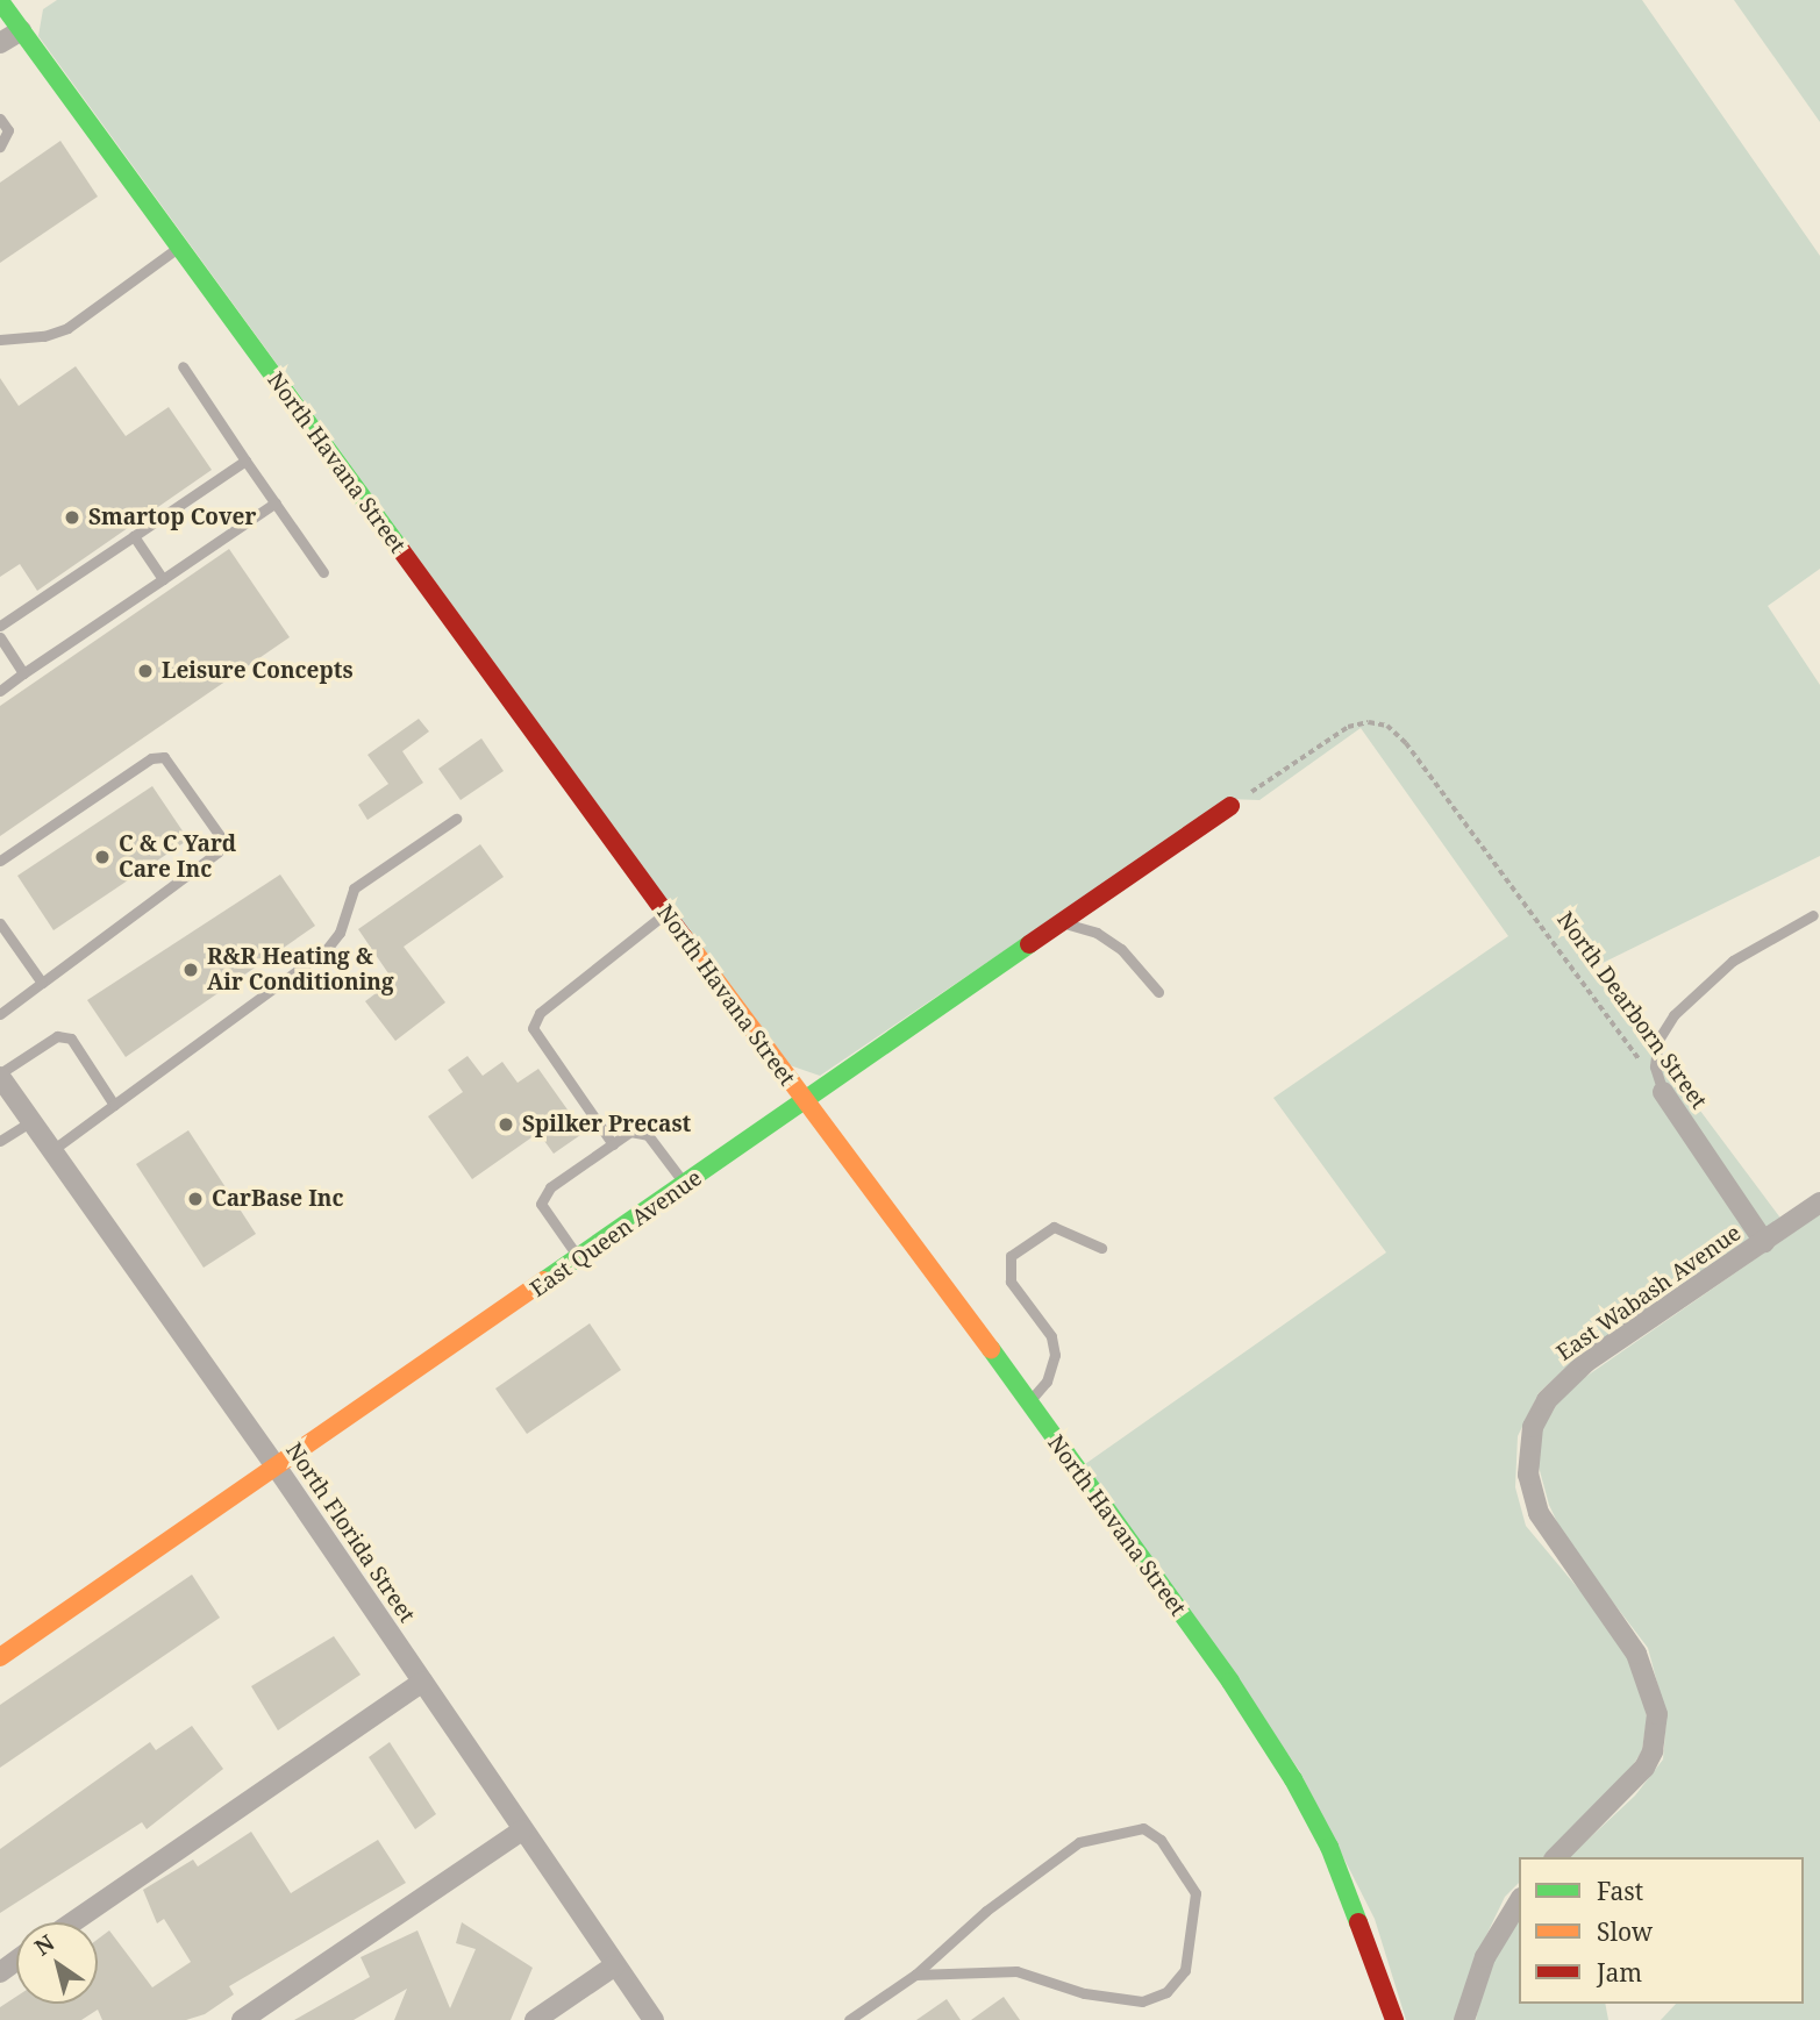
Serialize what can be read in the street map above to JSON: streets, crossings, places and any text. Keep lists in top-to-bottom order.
{
  "streets": {
    "street": [
      "North Havana Street",
      "North Dearborn Street",
      "East Queen Avenue",
      "East Wabash Avenue",
      "North Florida Street"
    ]
  },
  "crossings": [
    ["North Havana Street", "East Queen Avenue"],
    ["North Dearborn Street", "East Queen Avenue"],
    ["North Dearborn Street", "East Wabash Avenue"],
    ["East Queen Avenue", "North Florida Street"]
  ],
  "places": [
    "Smartop Cover",
    "Leisure Concepts",
    "C & C Yard Care Inc",
    "R&R Heating & Air Conditioning",
    "Spilker Precast",
    "CarBase Inc"
  ],
  "legend": ["Fast", "Slow", "Jam"],
  "north": "top left"
}
